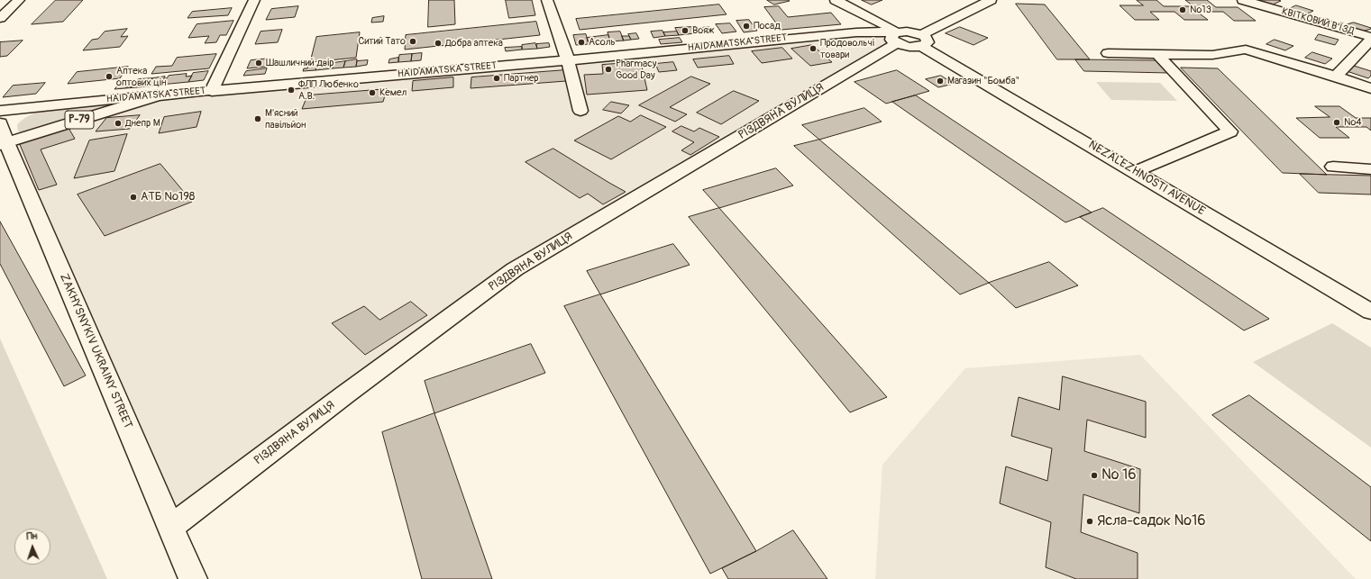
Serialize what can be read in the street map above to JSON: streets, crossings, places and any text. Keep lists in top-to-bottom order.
{
  "streets": {
    "street": [
      "КВІТКОВИЙ В’ЇЗД",
      "HAIDAMATSKA STREET",
      "РІЗДВЯНА ВУЛИЦЯ",
      "Р-79",
      "NEZALEZHNOSTI AVENUE",
      "ZAKHYSNYKIV UKRAINY STREET"
    ]
  },
  "crossings": [
    ["HAIDAMATSKA STREET", "РІЗДВЯНА ВУЛИЦЯ"],
    ["HAIDAMATSKA STREET", "Р-79"],
    ["HAIDAMATSKA STREET", "NEZALEZHNOSTI AVENUE"],
    ["HAIDAMATSKA STREET", "ZAKHYSNYKIV UKRAINY STREET"],
    ["РІЗДВЯНА ВУЛИЦЯ", "ZAKHYSNYKIV UKRAINY STREET"],
    ["Р-79", "ZAKHYSNYKIV UKRAINY STREET"]
  ],
  "places": [
    "№13",
    "Посад",
    "Вояж",
    "Ситий Тато",
    "Асоль",
    "Добра аптека",
    "Продовольчі товари",
    "Шашличний двір",
    "Pharmacy Good Day",
    "Аптека оптових цін",
    "Партнер",
    "Магазин \"Бомба\"",
    "ФЛП Любенко А.В.",
    "Кемел",
    "М'ясний павільйон",
    "№4",
    "Днепр М",
    "АТБ №198",
    "№ 16",
    "Ясла-садок №16"
  ],
  "north": "top"
}
